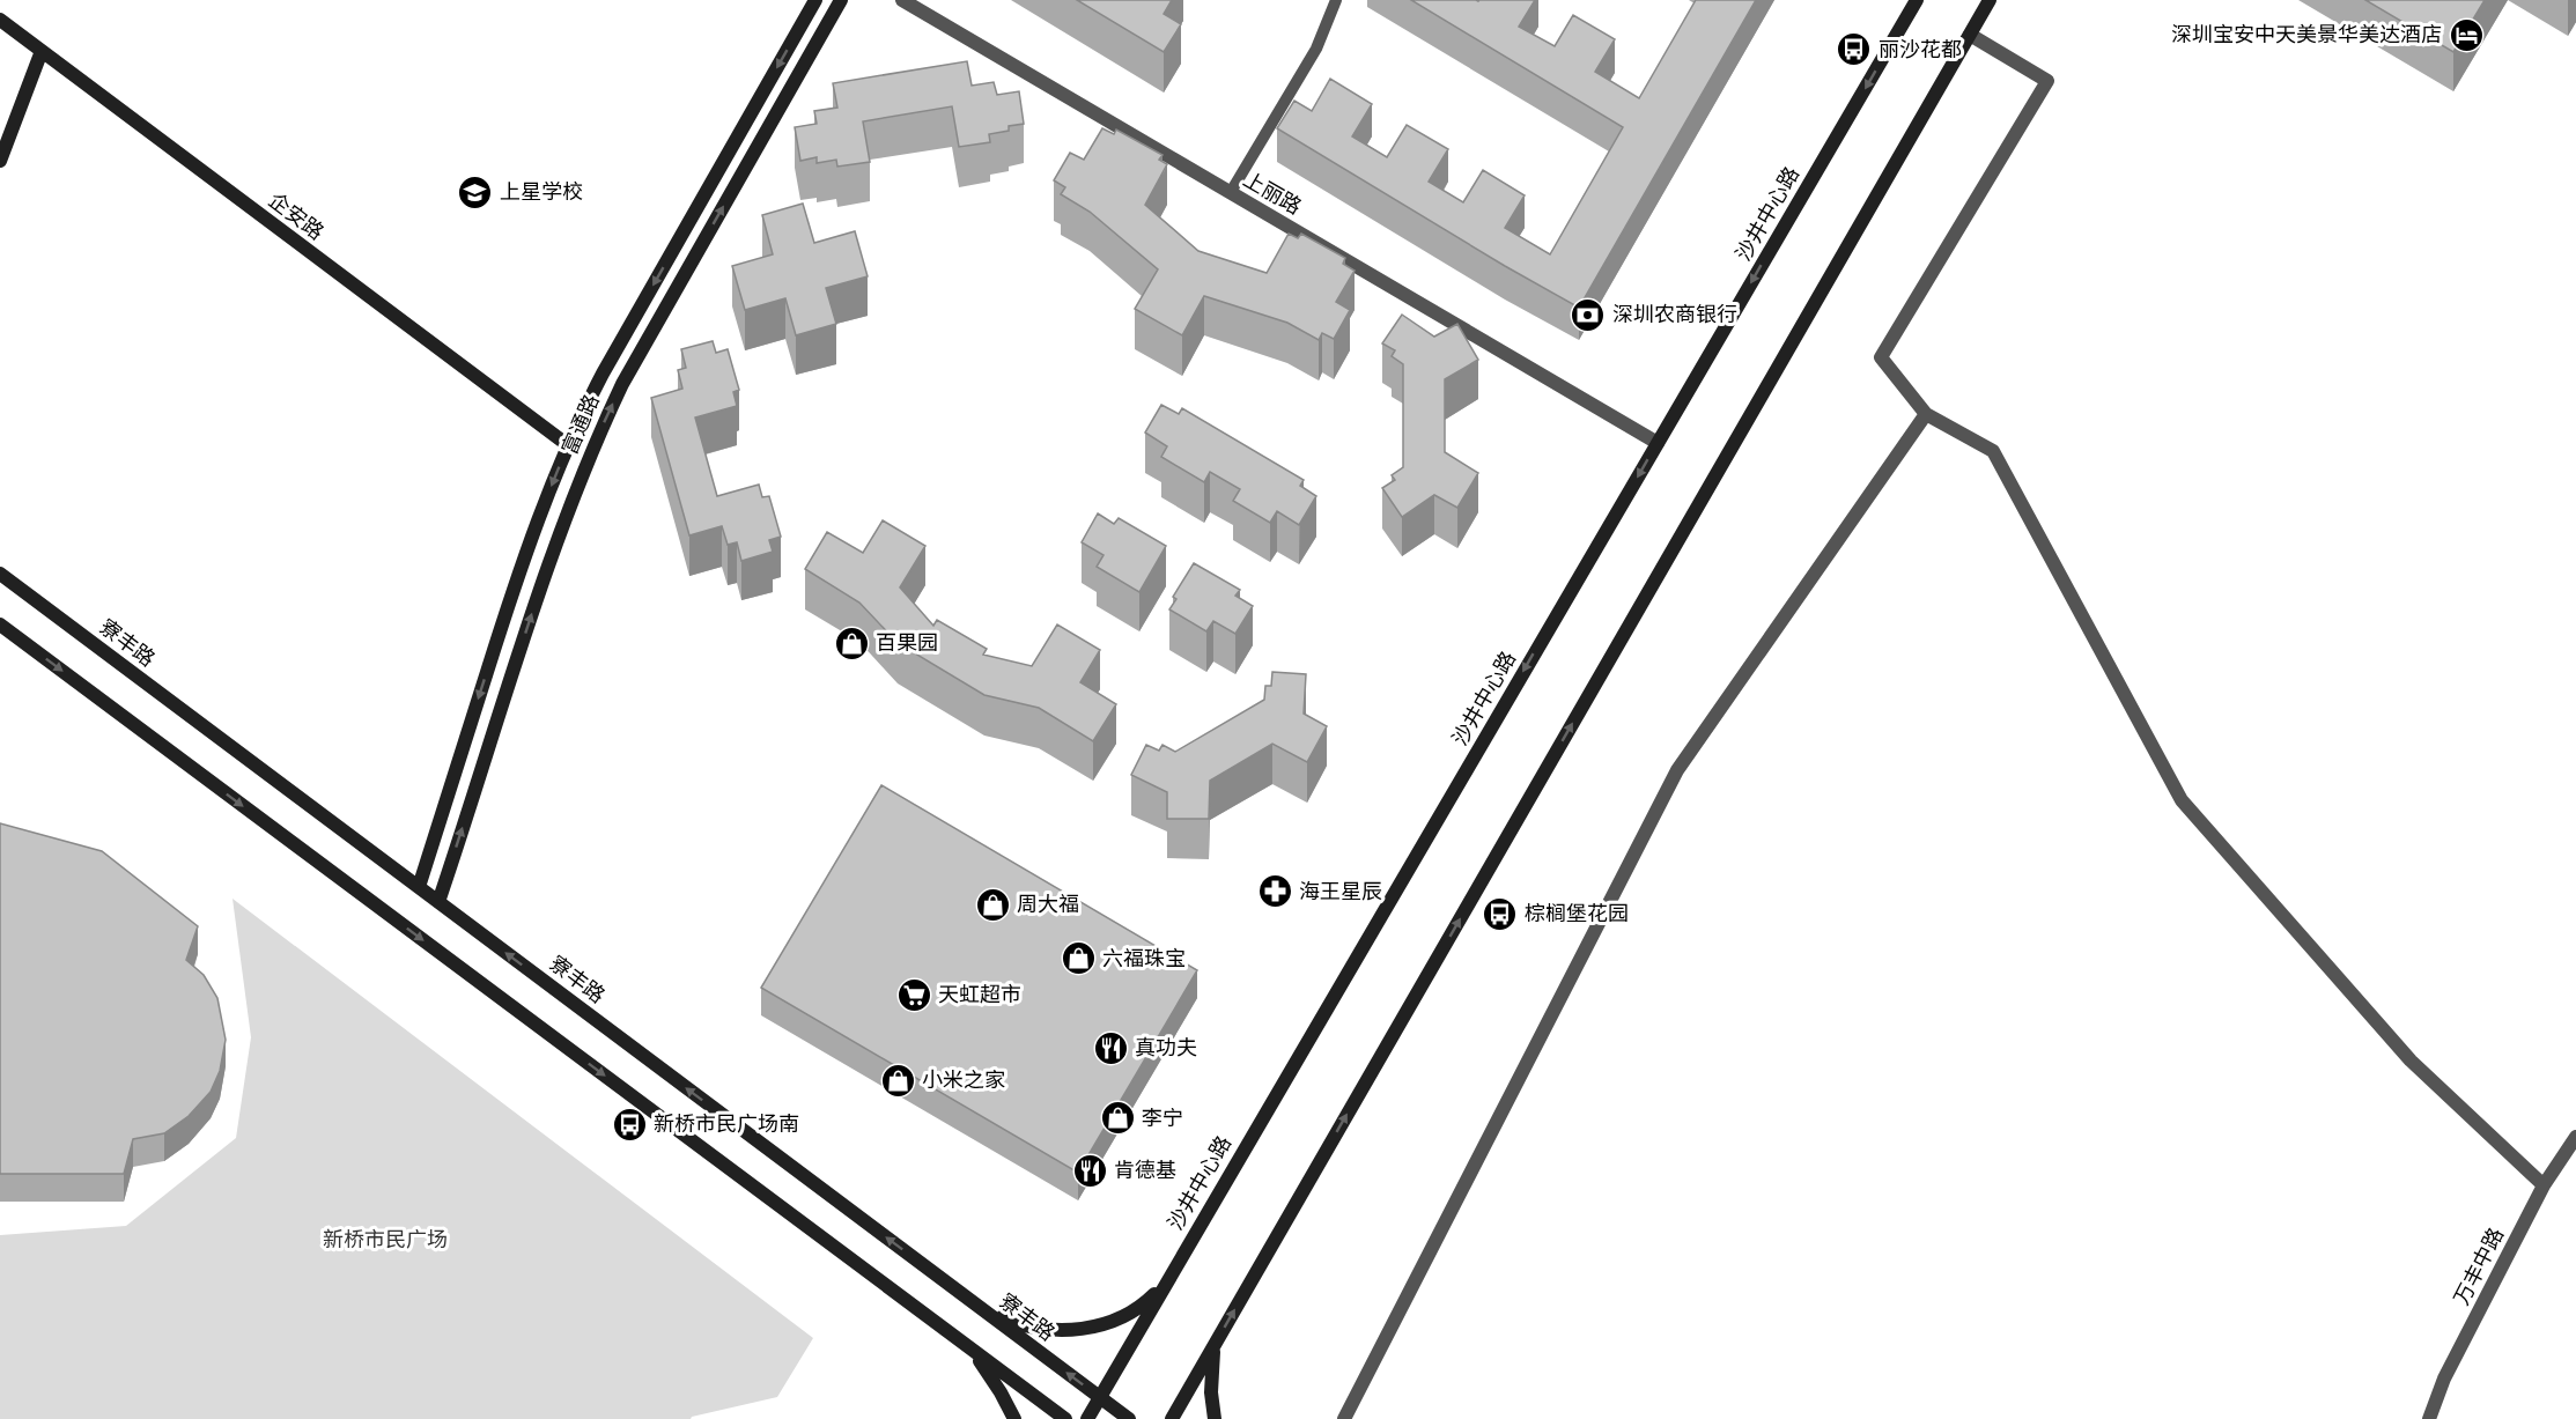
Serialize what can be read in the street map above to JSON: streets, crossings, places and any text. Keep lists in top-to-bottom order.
{
  "streets": {
    "street": [
      "上丽路",
      "沙井中心路",
      "企安路",
      "富通路",
      "寮丰路",
      "万丰中路"
    ]
  },
  "crossings": [
    ["上丽路", "沙井中心路"],
    ["沙井中心路", "寮丰路"],
    ["企安路", "富通路"],
    ["富通路", "寮丰路"]
  ],
  "parks": ["新桥市民广场"],
  "places": {
    "hotel": ["深圳宝安中天美景华美达酒店"],
    "bus stop": ["丽沙花都", "棕榈堡花园", "新桥市民广场南"],
    "school or university": ["上星学校"],
    "bank": ["深圳农商银行"],
    "shop": [
      "百果园",
      "周大福",
      "六福珠宝",
      "小米之家",
      "李宁"
    ],
    "pharmacy": ["海王星辰"],
    "supermarket": ["天虹超市"],
    "restaurant": ["真功夫", "肯德基"]
  }
}
